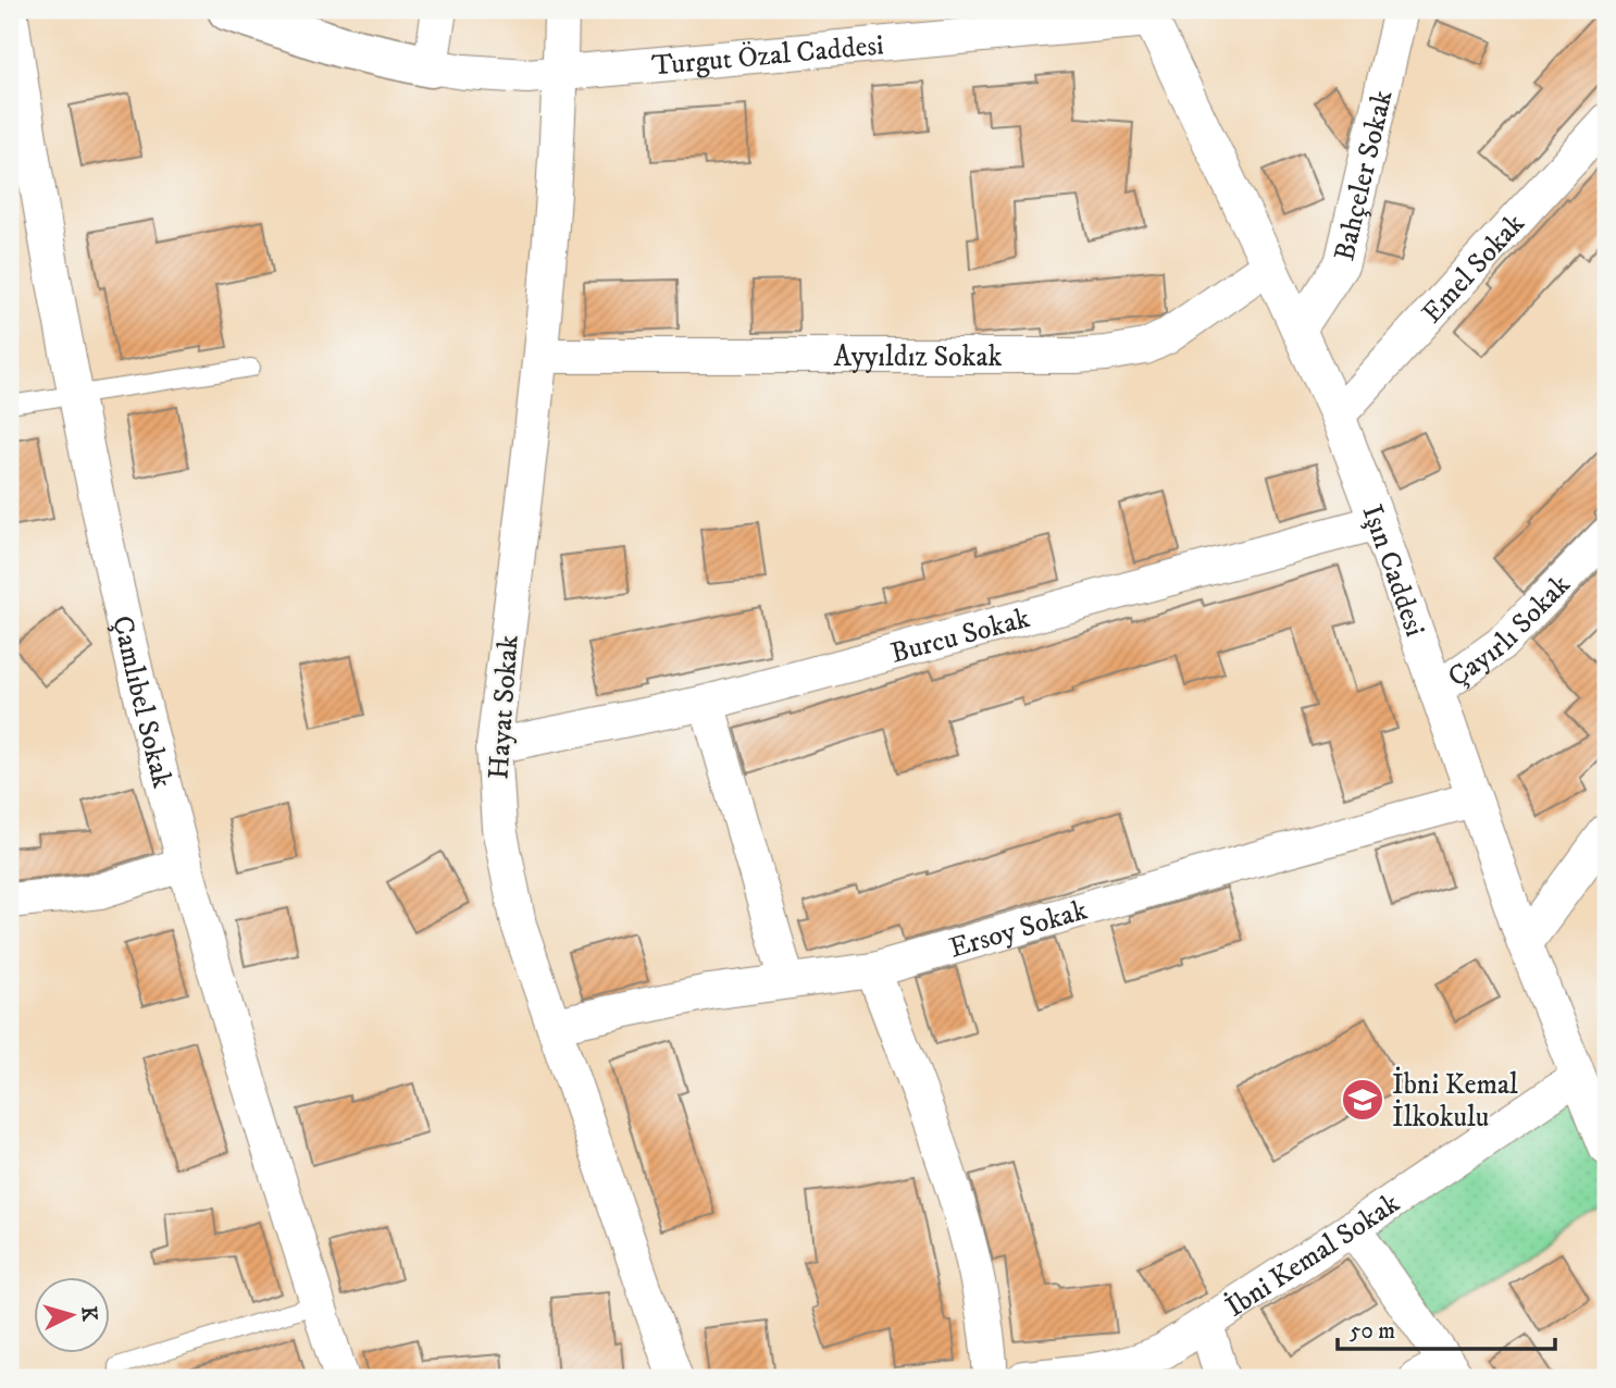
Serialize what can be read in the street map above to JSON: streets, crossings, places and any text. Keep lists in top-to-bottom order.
{
  "streets": {
    "street": [
      "Turgut Özal Caddesi",
      "Bahçeler Sokak",
      "Emel Sokak",
      "Ayyıldız Sokak",
      "Işın Caddesi",
      "Çayırlı Sokak",
      "Burcu Sokak",
      "Çamlıbel Sokak",
      "Hayat Sokak",
      "Ersoy Sokak",
      "İbni Kemal Sokak"
    ]
  },
  "crossings": [
    ["Turgut Özal Caddesi", "Işın Caddesi"],
    ["Turgut Özal Caddesi", "Hayat Sokak"],
    ["Bahçeler Sokak", "Işın Caddesi"],
    ["Emel Sokak", "Işın Caddesi"],
    ["Ayyıldız Sokak", "Işın Caddesi"],
    ["Ayyıldız Sokak", "Hayat Sokak"],
    ["Işın Caddesi", "Çayırlı Sokak"],
    ["Işın Caddesi", "Burcu Sokak"],
    ["Işın Caddesi", "Ersoy Sokak"],
    ["Işın Caddesi", "İbni Kemal Sokak"],
    ["Burcu Sokak", "Hayat Sokak"],
    ["Hayat Sokak", "Ersoy Sokak"]
  ],
  "places": {
    "school or university": ["İbni Kemal İlkokulu"]
  },
  "scale_bar": "50 m",
  "north": "right"
}
